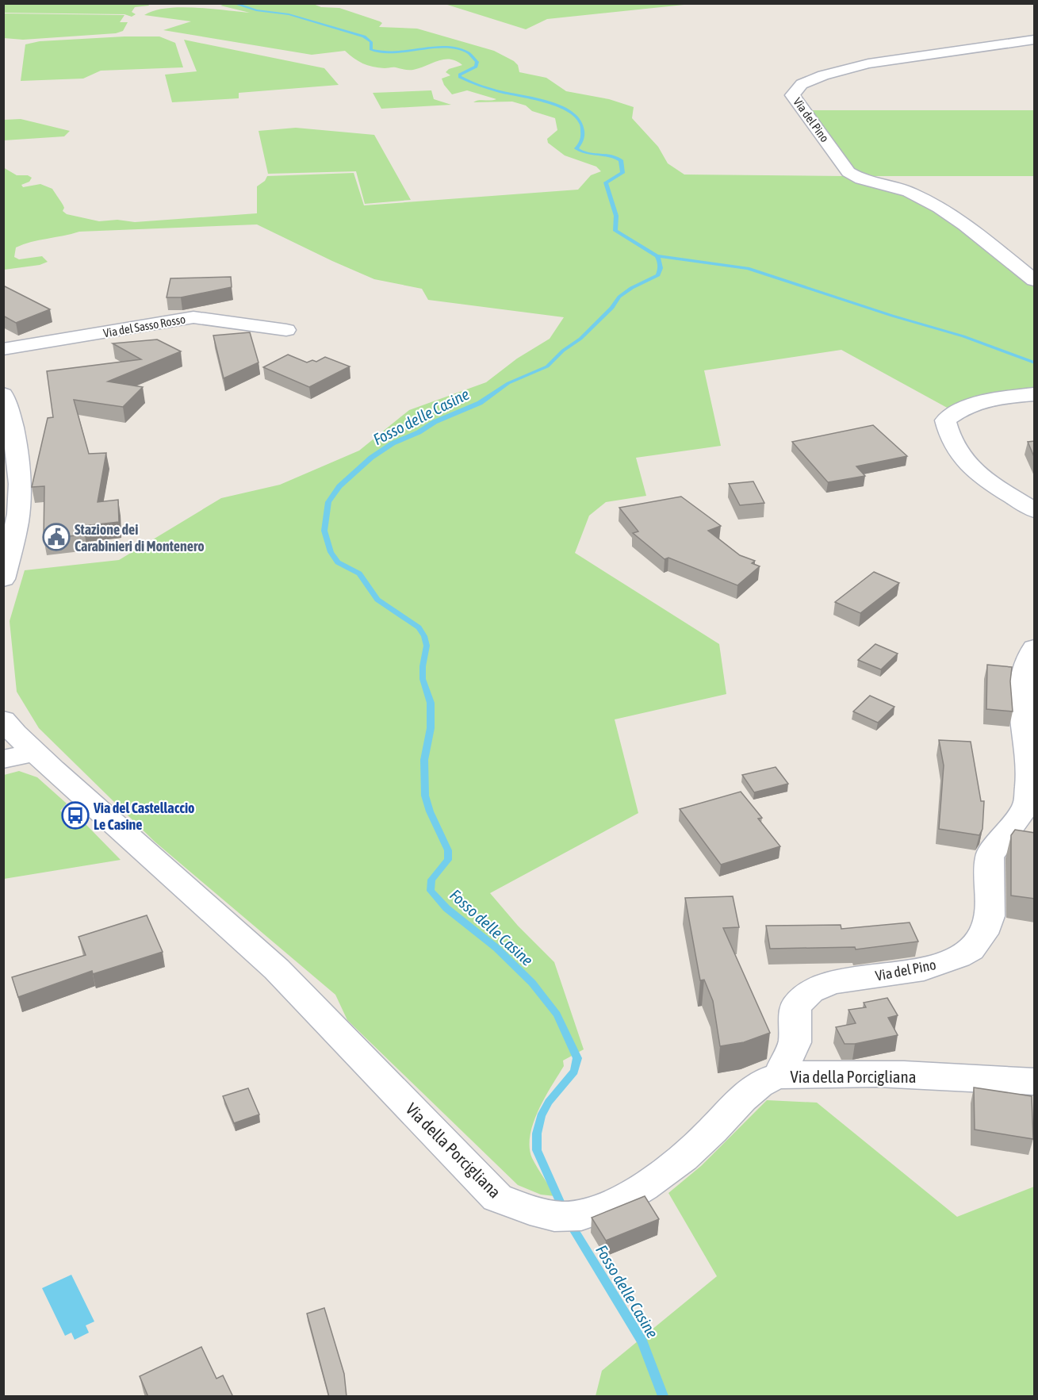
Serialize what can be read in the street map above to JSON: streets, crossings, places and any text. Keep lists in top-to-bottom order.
{
  "streets": {
    "street": ["Via del Pino", "Via del Sasso Rosso", "Via della Porcigliana"]
  },
  "crossings": [
    ["Via del Pino", "Via della Porcigliana"]
  ],
  "water": ["Fosso delle Casine"],
  "places": {
    "public building": ["Stazione dei Carabinieri di Montenero"],
    "bus stop": ["Via del Castellaccio Le Casine"]
  }
}
